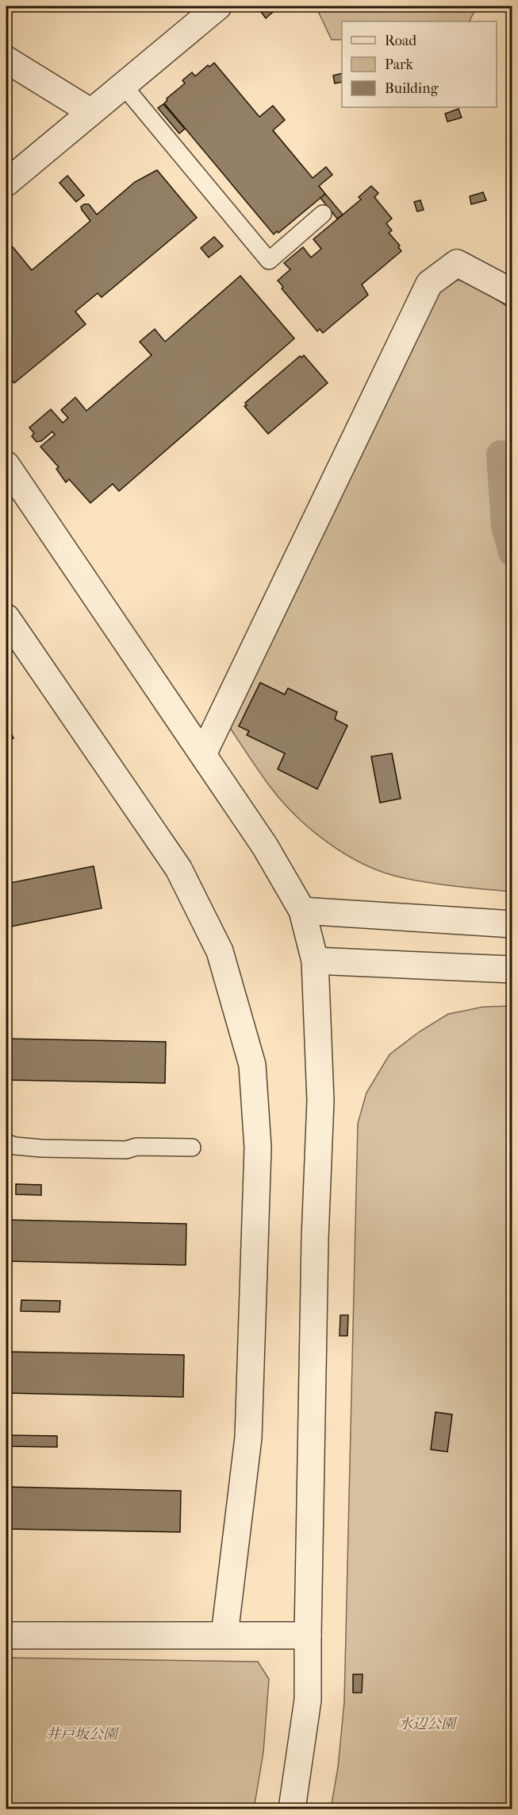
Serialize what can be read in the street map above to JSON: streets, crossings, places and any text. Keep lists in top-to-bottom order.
{
  "parks": ["水辺公園", "井戸坂公園"],
  "legend": ["Road", "Park", "Building"]
}
